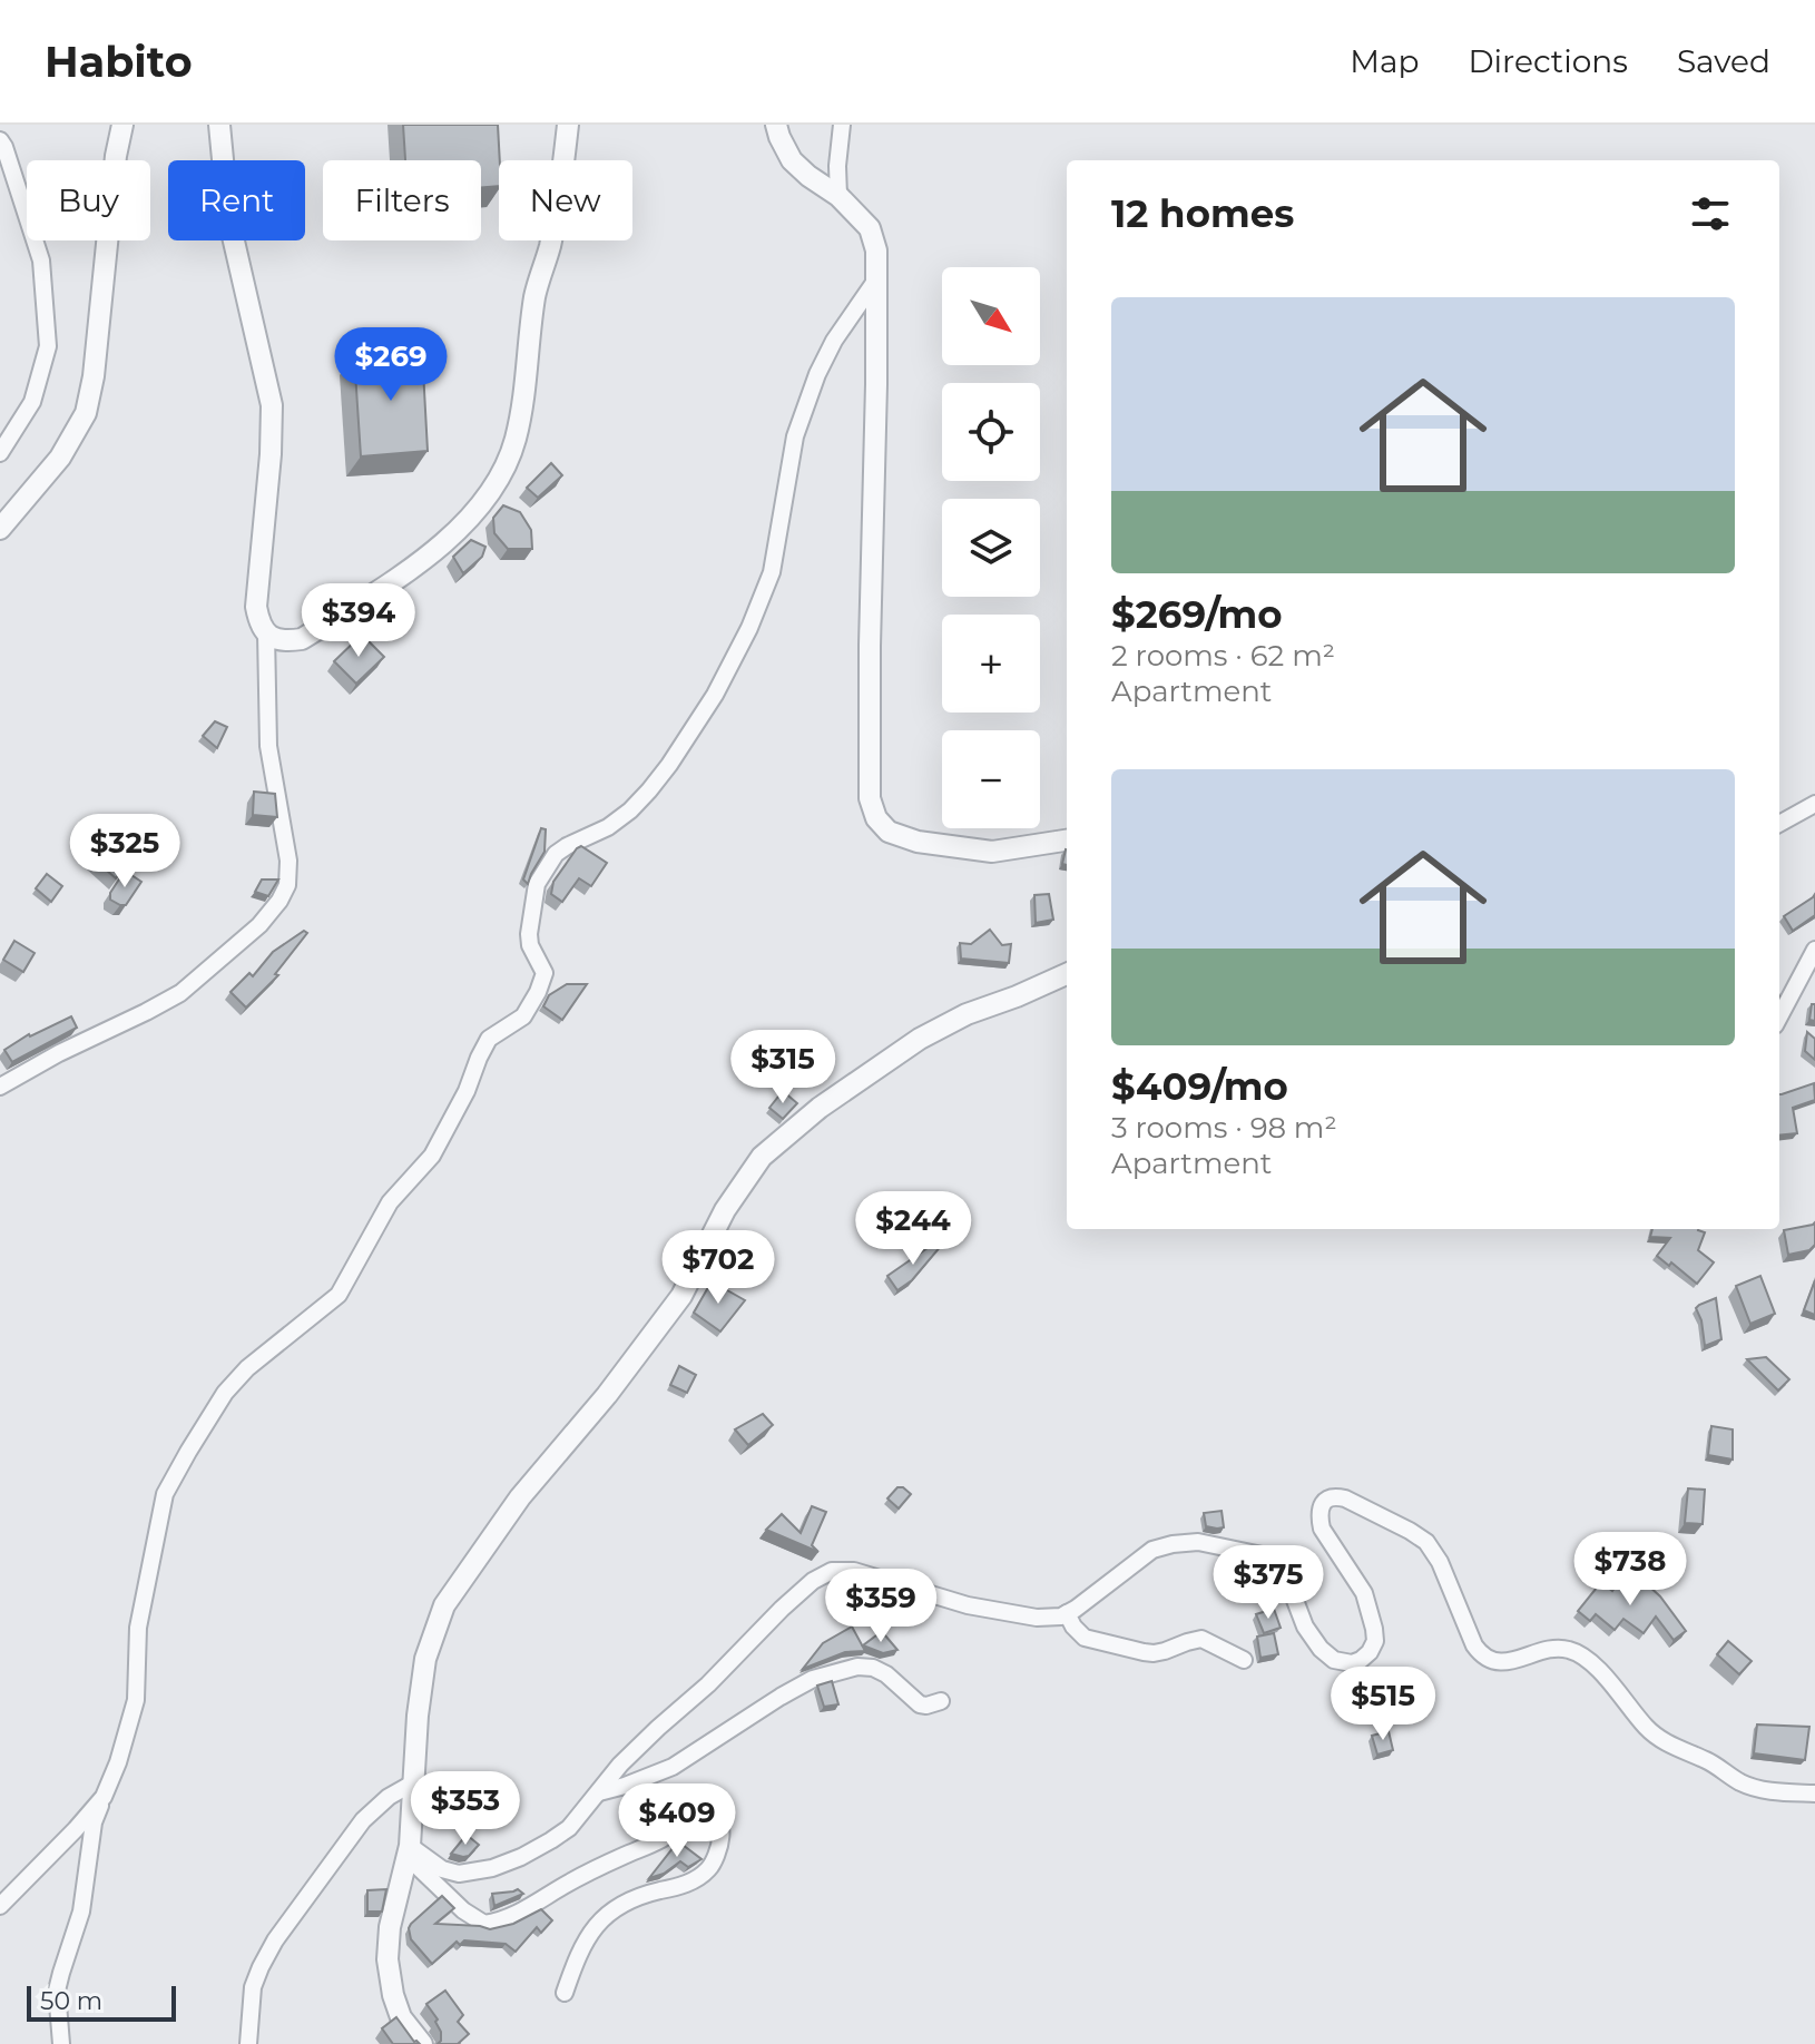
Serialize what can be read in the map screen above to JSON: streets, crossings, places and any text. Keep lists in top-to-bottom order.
{
  "scale_bar": "50 m",
  "north": "bottom right",
  "page": {
    "header": "Habito",
    "nav": ["Map", "Directions", "Saved"],
    "chip": [
      "Buy",
      "Rent",
      "Filters",
      "New"
    ],
    "heading": "12 homes",
    "map_buttons": ["+", "−"],
    "list": [
      {
        "name": "$269/mo",
        "note": "2 rooms · 62 m² · Apartment"
      },
      {
        "name": "$409/mo",
        "note": "3 rooms · 98 m² · Apartment"
      }
    ],
    "price": [
      "$269",
      "$394",
      "$325",
      "$315",
      "$244",
      "$702",
      "$738",
      "$375",
      "$359",
      "$515",
      "$353",
      "$409"
    ],
    "scale": "50 m"
  }
}
